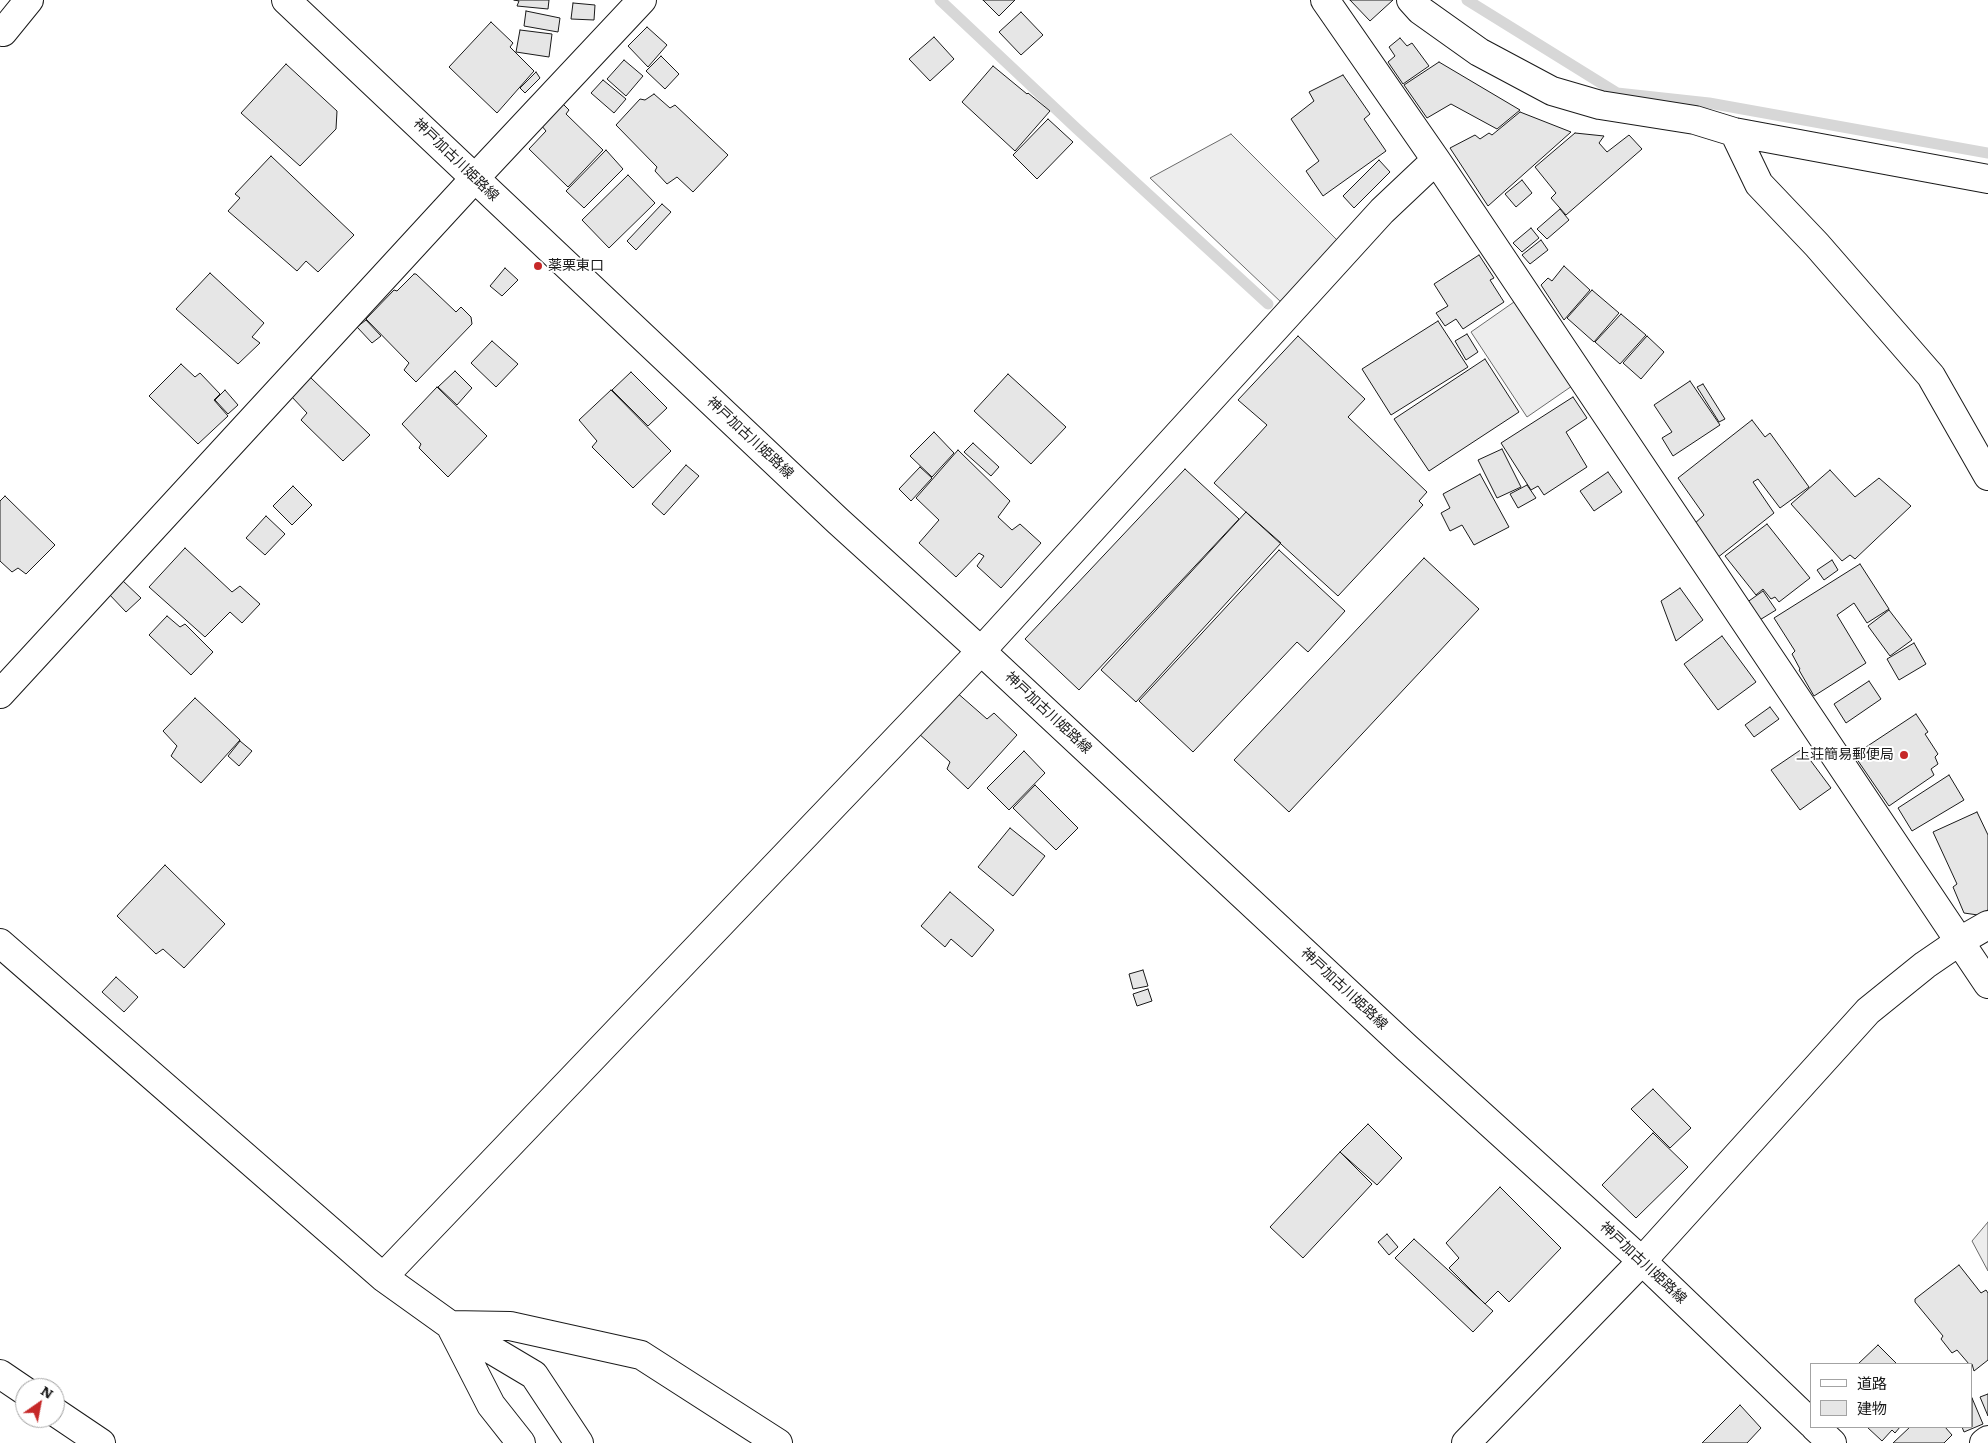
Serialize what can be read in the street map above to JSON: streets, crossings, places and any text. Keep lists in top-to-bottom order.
{
  "streets": {
    "street": ["神戸加古川姫路線"]
  },
  "places": ["薬栗東口", "上荘簡易郵便局"],
  "legend": ["道路", "建物"],
  "north": "top right"
}
